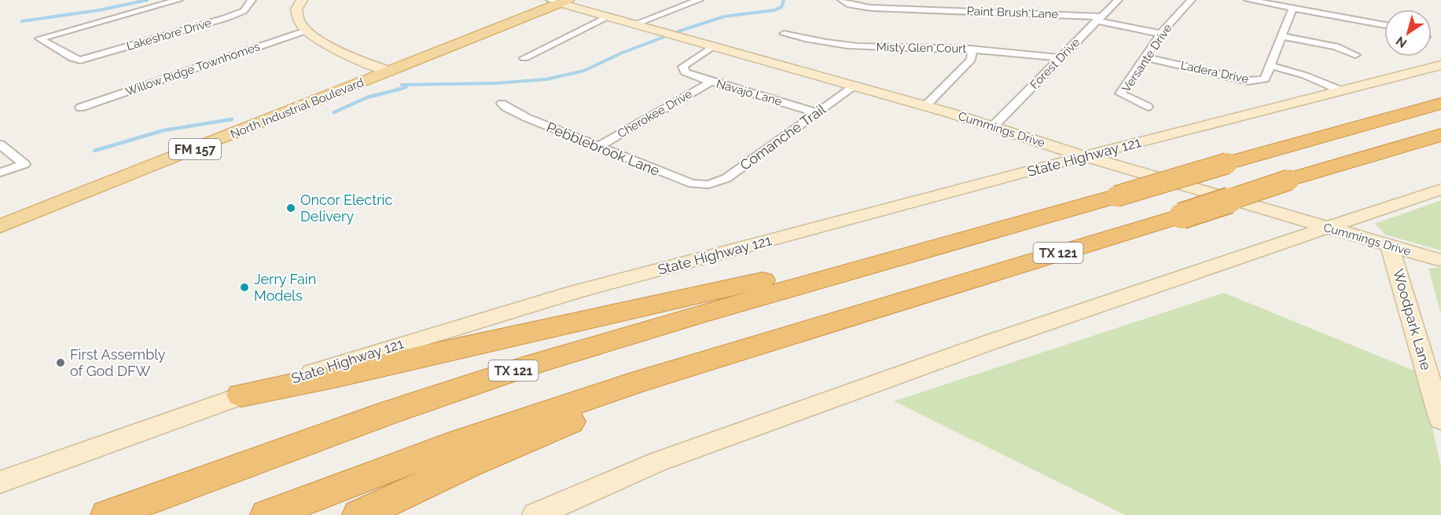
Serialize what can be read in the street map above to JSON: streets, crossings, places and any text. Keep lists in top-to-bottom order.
{
  "streets": {
    "highway": ["TX 121"],
    "main road": [
      "North Industrial Boulevard",
      "Cummings Drive",
      "FM 157",
      "State Highway 121",
      "Woodpark Lane"
    ],
    "street": [
      "Paint Brush Lane",
      "Lakeshore Drive",
      "Misty Glen Court",
      "Versante Drive",
      "Forest Drive",
      "Willow Ridge Townhomes",
      "Ladera Drive",
      "Navajo Lane",
      "Cherokee Drive",
      "Comanche Trail",
      "Pebblebrook Lane"
    ]
  },
  "crossings": [
    ["Paint Brush Lane", "Versante Drive"],
    ["Paint Brush Lane", "Forest Drive"],
    ["Misty Glen Court", "Forest Drive"],
    ["Versante Drive", "Ladera Drive"],
    ["Forest Drive", "Cummings Drive"],
    ["Navajo Lane", "Cherokee Drive"],
    ["Navajo Lane", "Cummings Drive"],
    ["Navajo Lane", "Comanche Trail"],
    ["North Industrial Boulevard", "Cummings Drive"],
    ["Cherokee Drive", "Pebblebrook Lane"],
    ["Cummings Drive", "Comanche Trail"],
    ["Cummings Drive", "State Highway 121"],
    ["Cummings Drive", "Woodpark Lane"],
    ["Comanche Trail", "Pebblebrook Lane"]
  ],
  "places": ["Oncor Electric Delivery", "Jerry Fain Models", "First Assembly of God DFW"],
  "north": "bottom left"
}
